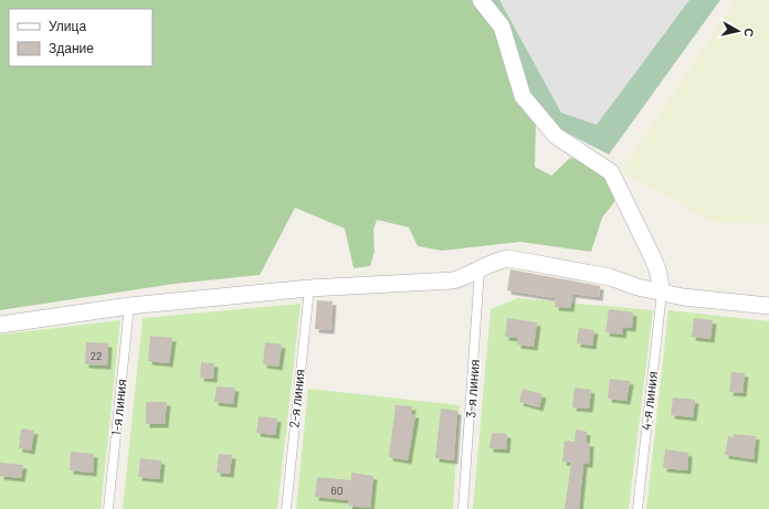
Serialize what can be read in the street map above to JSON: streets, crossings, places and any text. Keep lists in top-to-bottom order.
{
  "streets": {
    "lane": [
      "3-я линия",
      "2-я линия",
      "4-я линия",
      "1-я линия"
    ]
  },
  "house_numbers": ["22", "60"],
  "legend": ["Улица", "Здание"],
  "north": "right"
}
